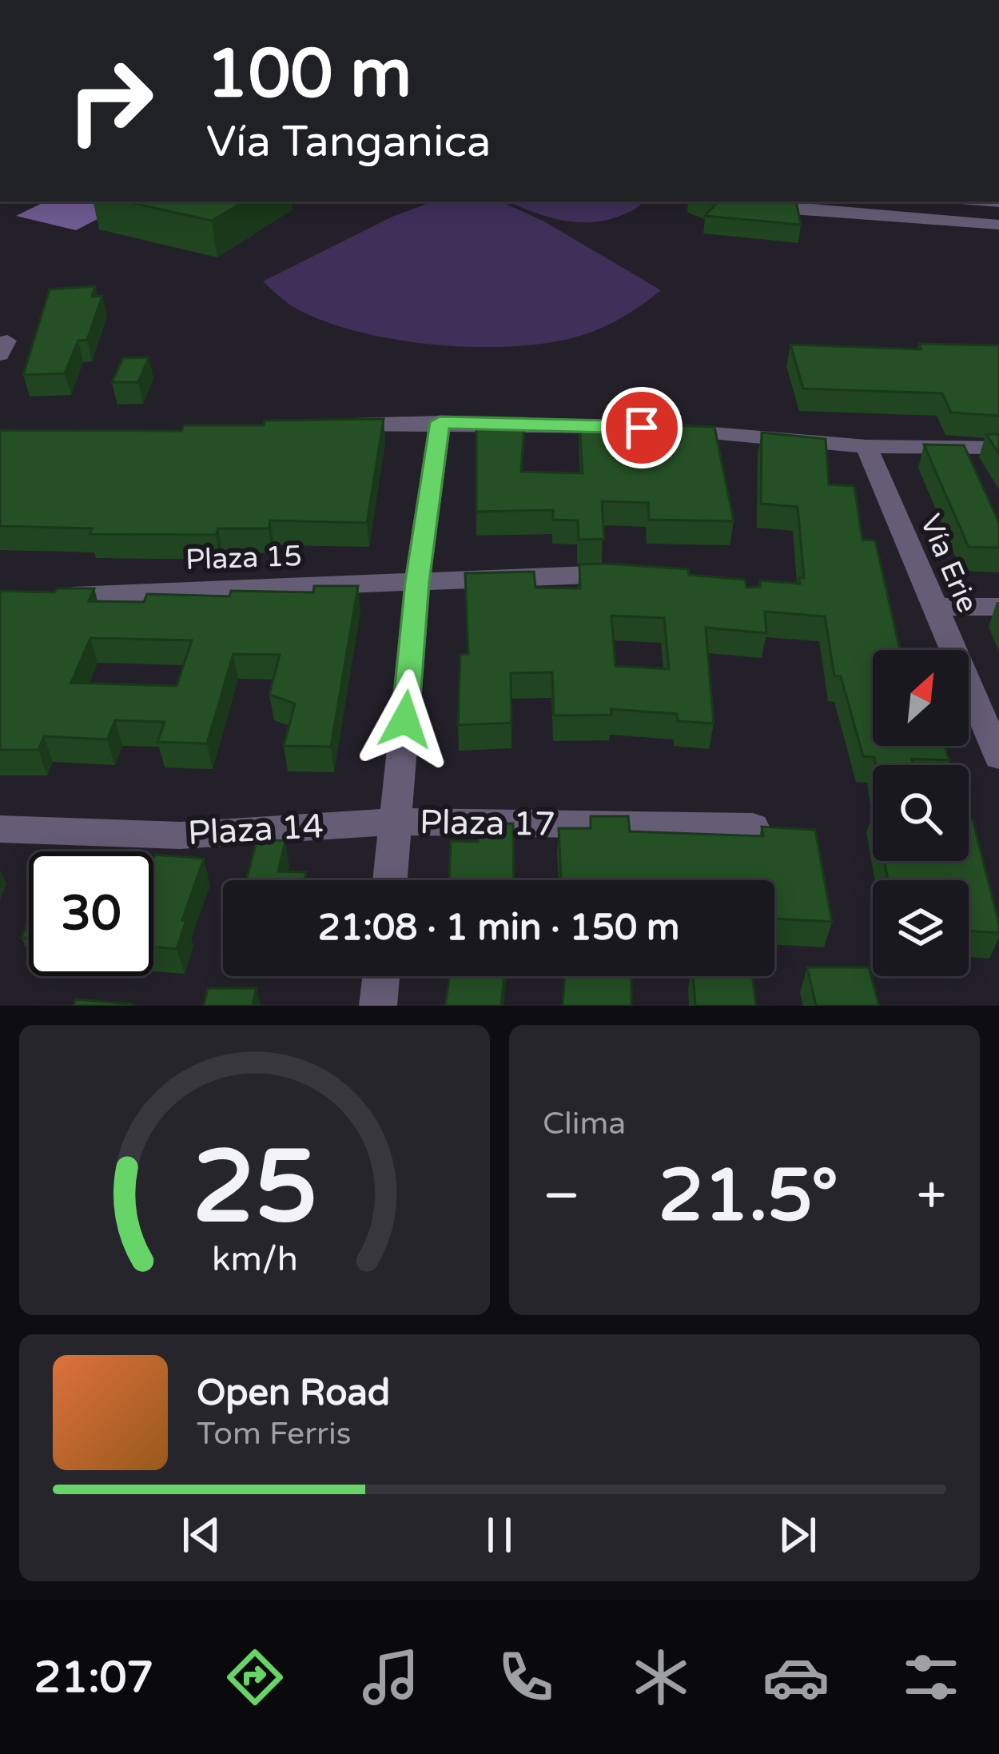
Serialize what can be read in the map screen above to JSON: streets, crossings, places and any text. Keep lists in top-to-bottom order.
{
  "streets": {
    "street": [
      "Plaza 15",
      "Vía Erie",
      "Plaza 17",
      "Plaza 14"
    ]
  },
  "crossings": [
    ["Plaza 17", "Plaza 14"]
  ],
  "north": "top right",
  "page": {
    "turn": ["100 m", "Vía Tanganica"],
    "limit": "30",
    "trip": "21:08 · 1 min · 150 m",
    "tile": "Clima",
    "heat": ["−", "21.5°", "+"],
    "song": ["Open Road", "Tom Ferris"],
    "tabs": "21:07",
    "gauge": ["25", "km/h"]
  }
}
